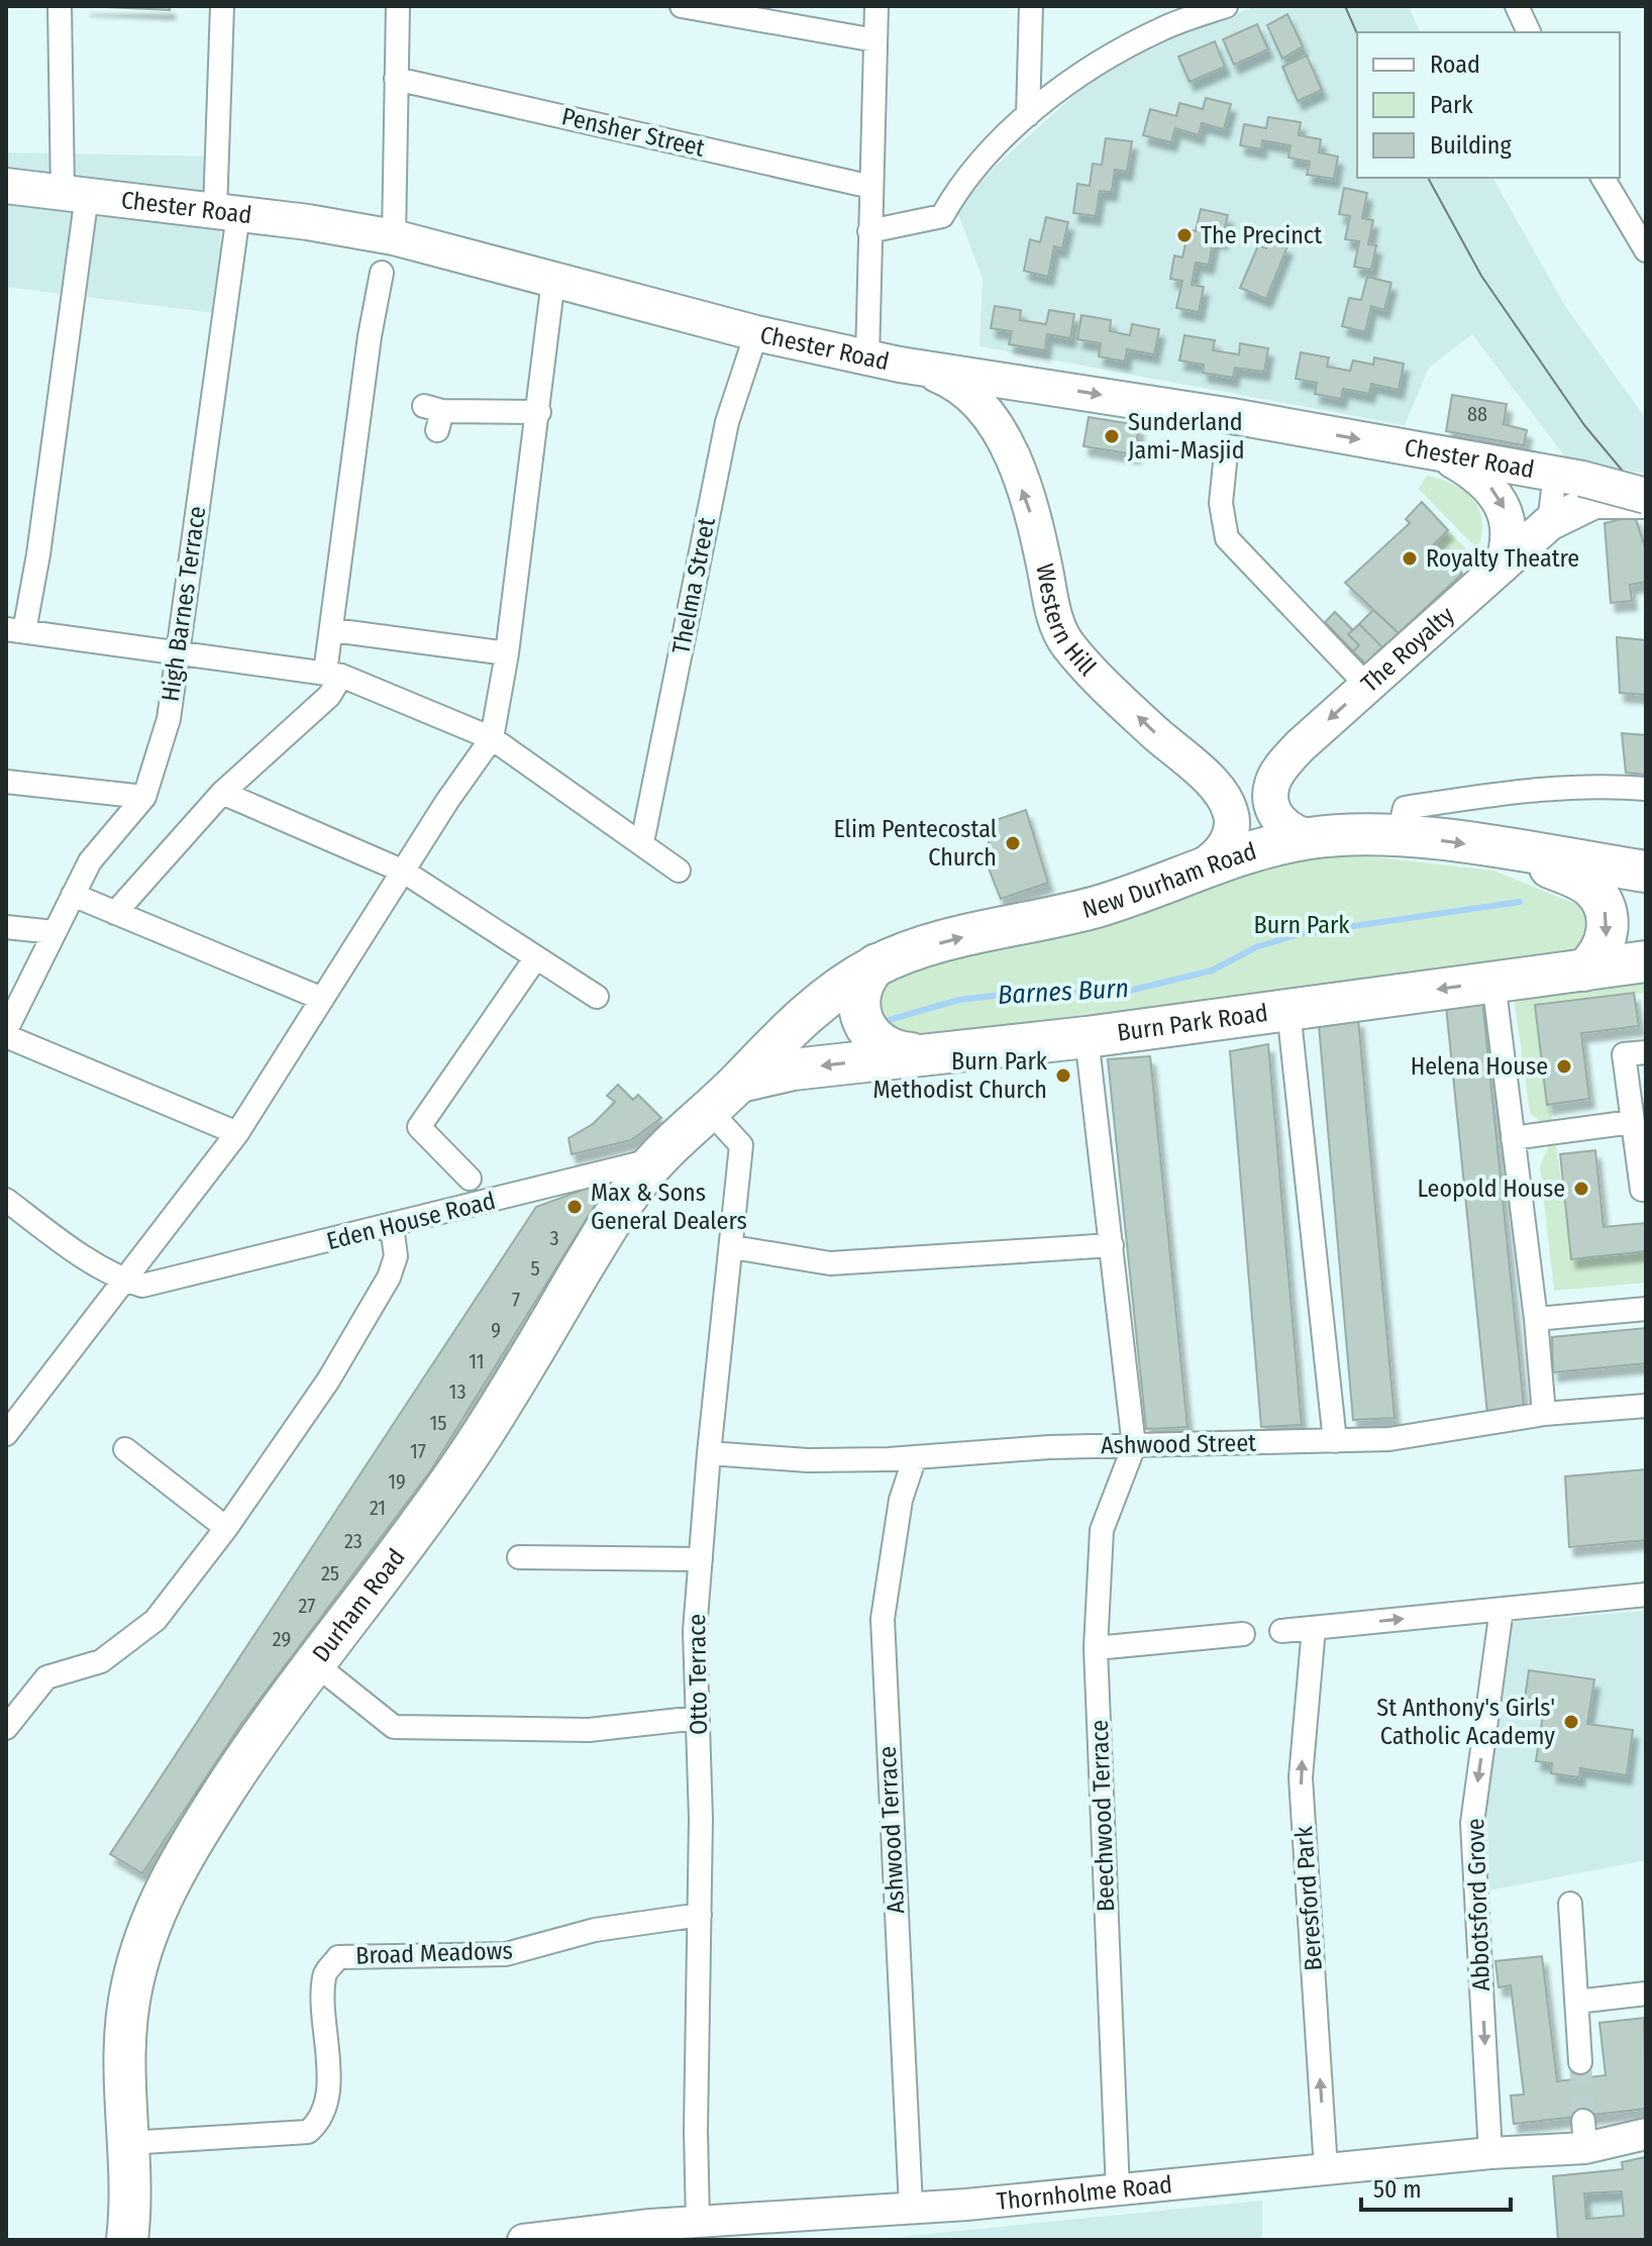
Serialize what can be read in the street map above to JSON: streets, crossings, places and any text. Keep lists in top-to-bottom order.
{
  "streets": {
    "highway": ["New Durham Road", "Burn Park Road", "Durham Road"],
    "main road": ["Chester Road", "Western Hill", "The Royalty"],
    "street": [
      "Pensher Street",
      "Thelma Street",
      "High Barnes Terrace",
      "Eden House Road",
      "Ashwood Street",
      "Otto Terrace",
      "Beechwood Terrace",
      "Ashwood Terrace",
      "Beresford Park",
      "Abbotsford Grove",
      "Broad Meadows",
      "Thornholme Road"
    ]
  },
  "crossings": [
    ["Chester Road", "Thelma Street"],
    ["Chester Road", "High Barnes Terrace"],
    ["Chester Road", "Western Hill"],
    ["Chester Road", "The Royalty"],
    ["Western Hill", "New Durham Road"],
    ["The Royalty", "New Durham Road"],
    ["New Durham Road", "Burn Park Road"],
    ["New Durham Road", "Durham Road"],
    ["Burn Park Road", "Durham Road"],
    ["Eden House Road", "Durham Road"],
    ["Ashwood Street", "Otto Terrace"],
    ["Ashwood Street", "Beechwood Terrace"],
    ["Ashwood Street", "Ashwood Terrace"],
    ["Durham Road", "Otto Terrace"],
    ["Durham Road", "Broad Meadows"],
    ["Otto Terrace", "Broad Meadows"],
    ["Otto Terrace", "Thornholme Road"],
    ["Beechwood Terrace", "Thornholme Road"],
    ["Ashwood Terrace", "Thornholme Road"],
    ["Beresford Park", "Thornholme Road"],
    ["Abbotsford Grove", "Thornholme Road"]
  ],
  "one_way": [
    "Western Hill",
    "New Durham Road",
    "Burn Park Road",
    "Beresford Park",
    "Abbotsford Grove"
  ],
  "water": ["Barnes Burn"],
  "parks": ["Burn Park"],
  "places": [
    "The Precinct",
    "Sunderland Jami-Masjid",
    "Royalty Theatre",
    "Elim Pentecostal Church",
    "Helena House",
    "Burn Park Methodist Church",
    "Leopold House",
    "Max & Sons General Dealers",
    "St Anthony's Girls' Catholic Academy"
  ],
  "house_numbers": [
    "88",
    "3",
    "5",
    "7",
    "9",
    "11",
    "13",
    "15",
    "17",
    "19",
    "21",
    "23",
    "25",
    "27",
    "29"
  ],
  "legend": ["Road", "Park", "Building"],
  "scale_bar": "50 m"
}
